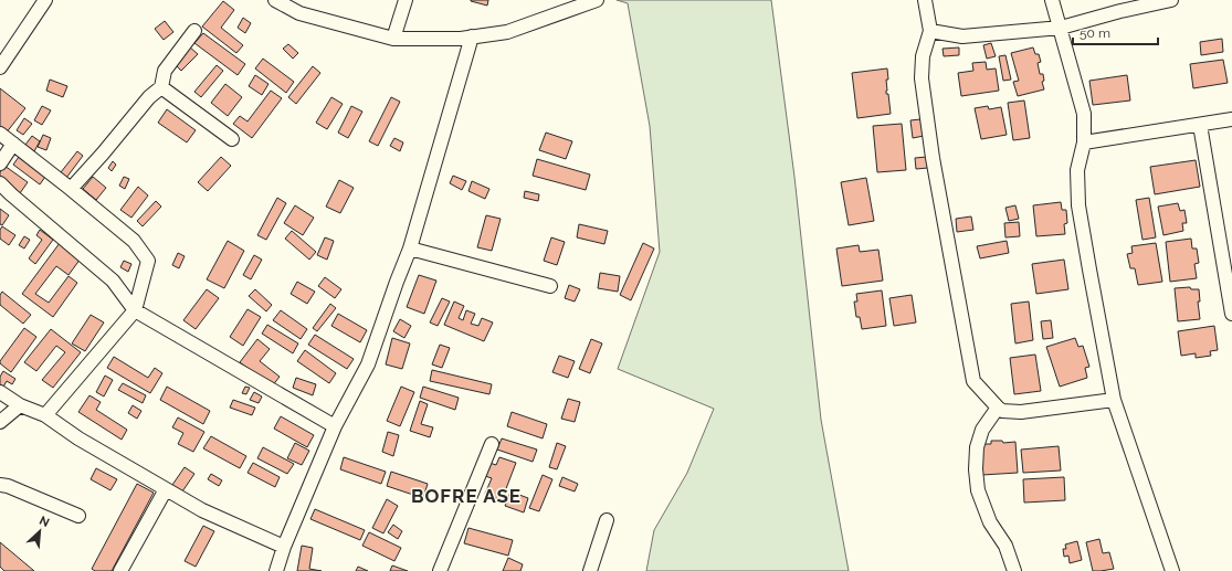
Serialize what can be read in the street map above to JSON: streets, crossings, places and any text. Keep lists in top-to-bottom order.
{
  "districts": ["BOFRE ASE"],
  "scale_bar": "50 m",
  "north": "top right"
}
